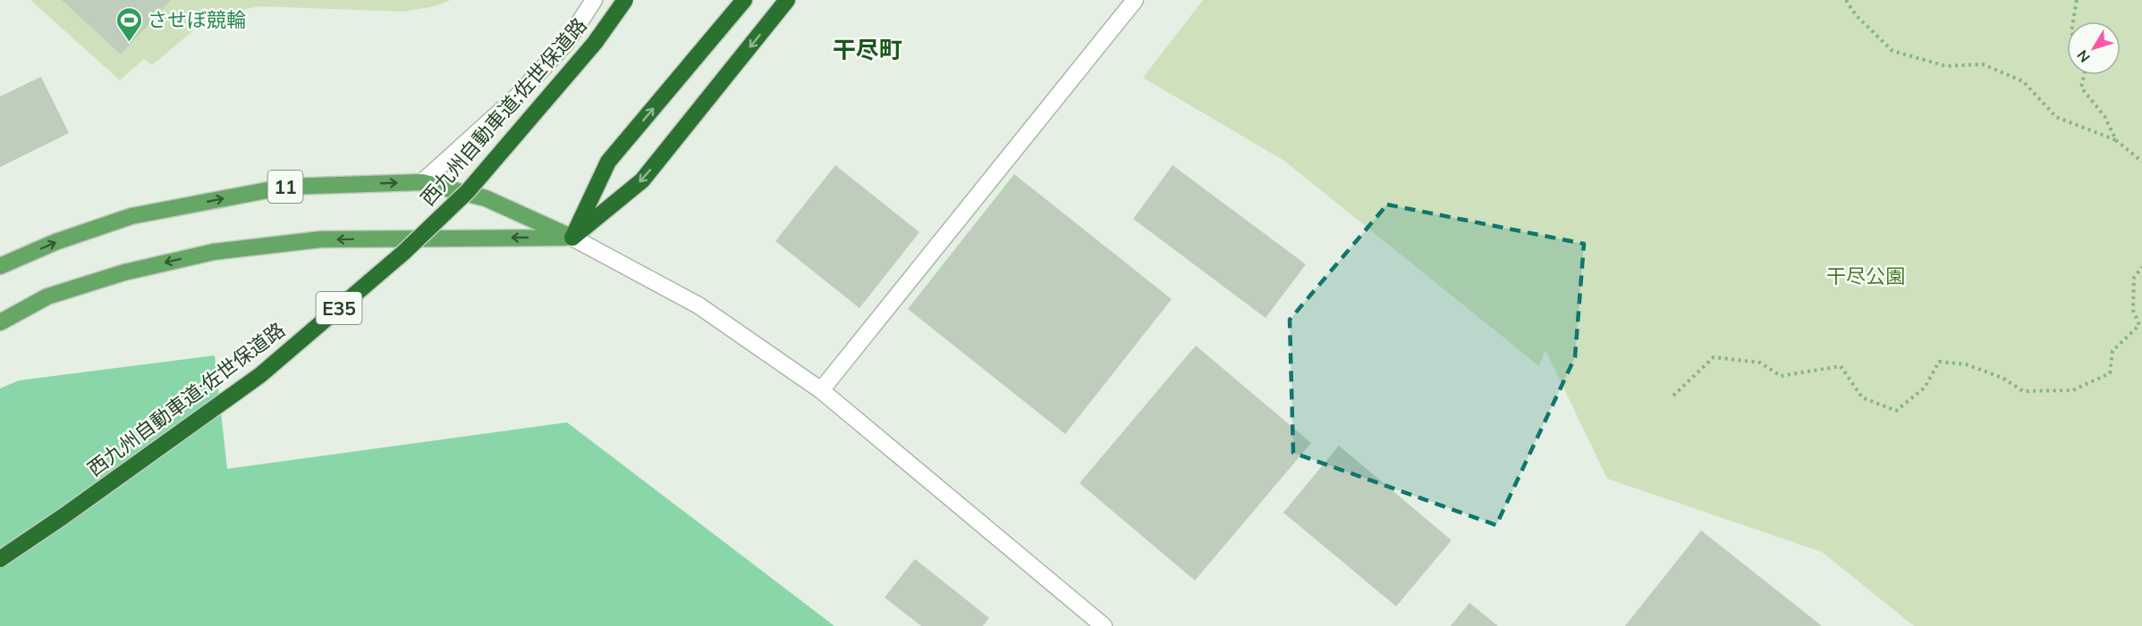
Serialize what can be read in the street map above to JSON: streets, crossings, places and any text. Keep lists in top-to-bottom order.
{
  "streets": {
    "highway": ["西九州自動車道;佐世保道路", "E35"],
    "main road": ["11"]
  },
  "districts": ["干尽町"],
  "parks": ["干尽公園"],
  "places": {
    "sports": ["させぼ競輪"]
  },
  "north": "bottom left"
}
